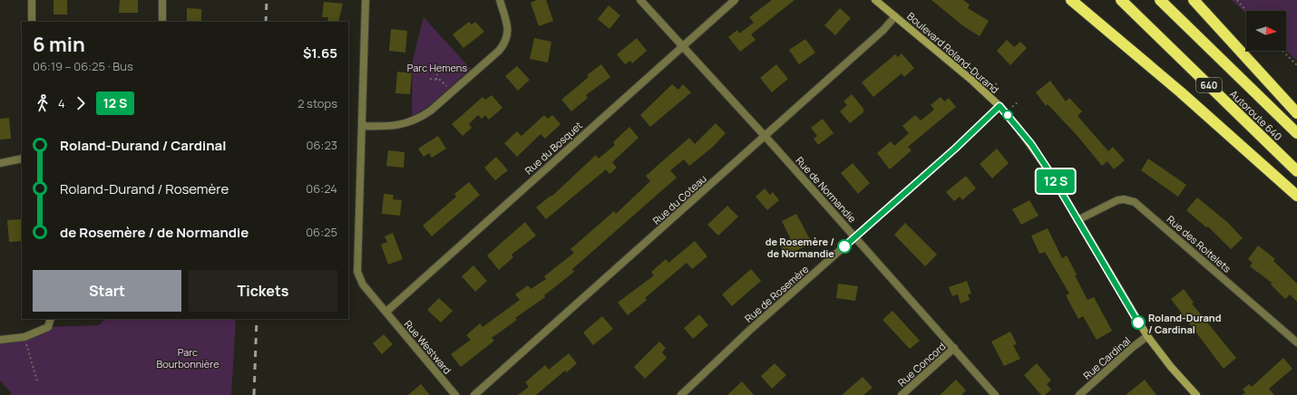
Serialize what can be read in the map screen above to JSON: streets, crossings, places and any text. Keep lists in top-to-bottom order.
{
  "streets": {
    "highway": ["640", "Autoroute 640"],
    "street": [
      "Boulevard Roland-Durand",
      "Rue du Bosquet",
      "Rue de Normandie",
      "Rue du Coteau",
      "Rue des Roitelets",
      "Rue de Rosemère",
      "Rue Westward",
      "Rue Cardinal",
      "Rue Concord"
    ]
  },
  "crossings": [
    ["Boulevard Roland-Durand", "Rue du Coteau"],
    ["Boulevard Roland-Durand", "Rue des Roitelets"],
    ["Boulevard Roland-Durand", "Rue de Rosemère"],
    ["Boulevard Roland-Durand", "Rue Cardinal"],
    ["Rue du Bosquet", "Rue de Normandie"],
    ["Rue du Bosquet", "Rue Westward"],
    ["Rue de Normandie", "Rue du Coteau"],
    ["Rue de Normandie", "Rue de Rosemère"],
    ["Rue de Normandie", "Rue Concord"]
  ],
  "parks": ["Parc Hemens", "Parc Bourbonnière"],
  "places": ["de Rosemère / de Normandie", "Roland-Durand / Cardinal"],
  "north": "right",
  "page": {
    "on_map": "12 S",
    "heading": ["6 min", "06:19 – 06:25 · Bus", "$1.65"],
    "legs": ["4", "12 S", "2 stops"],
    "list": [
      {
        "name": "Roland-Durand / Cardinal",
        "value": "06:23"
      },
      {
        "name": "Roland-Durand / Rosemère",
        "value": "06:24"
      },
      {
        "name": "de Rosemère / de Normandie",
        "value": "06:25"
      }
    ],
    "buttons": ["Start", "Tickets"]
  }
}
